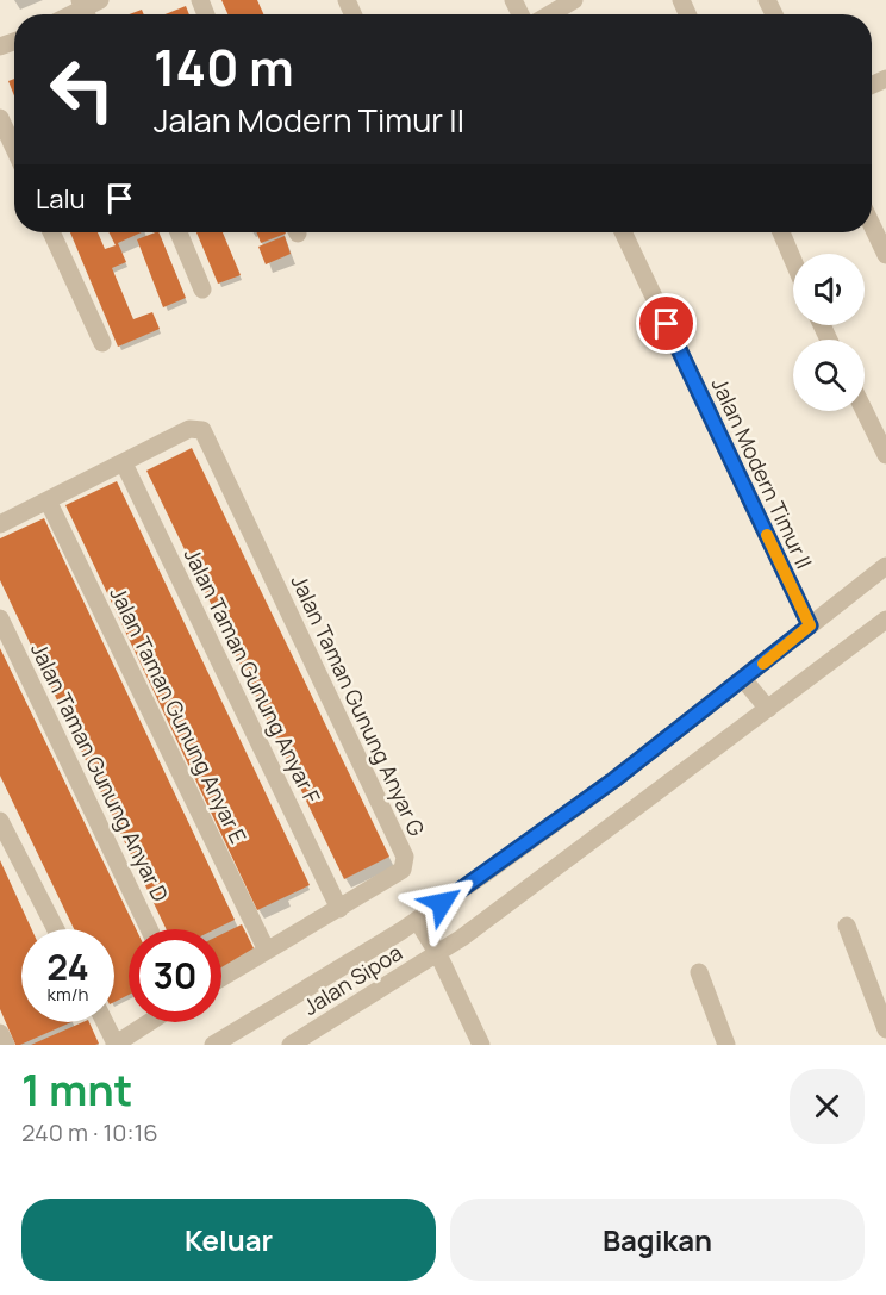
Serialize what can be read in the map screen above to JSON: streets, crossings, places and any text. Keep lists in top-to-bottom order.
{
  "streets": {
    "street": [
      "Jalan Modern Timur II",
      "Jalan Taman Gunung Anyar F",
      "Jalan Taman Gunung Anyar G",
      "Jalan Taman Gunung Anyar E",
      "Jalan Taman Gunung Anyar D",
      "Jalan Sipoa"
    ]
  },
  "crossings": [
    ["Jalan Taman Gunung Anyar F", "Jalan Taman Gunung Anyar G"],
    ["Jalan Taman Gunung Anyar G", "Jalan Taman Gunung Anyar E"]
  ],
  "page": {
    "turn": ["140 m", "Jalan Modern Timur II"],
    "then": "Lalu",
    "speed": "24 km/h",
    "limit": "30",
    "heading": ["1 mnt", "240 m · 10:16"],
    "buttons": ["Keluar", "Bagikan"]
  }
}
